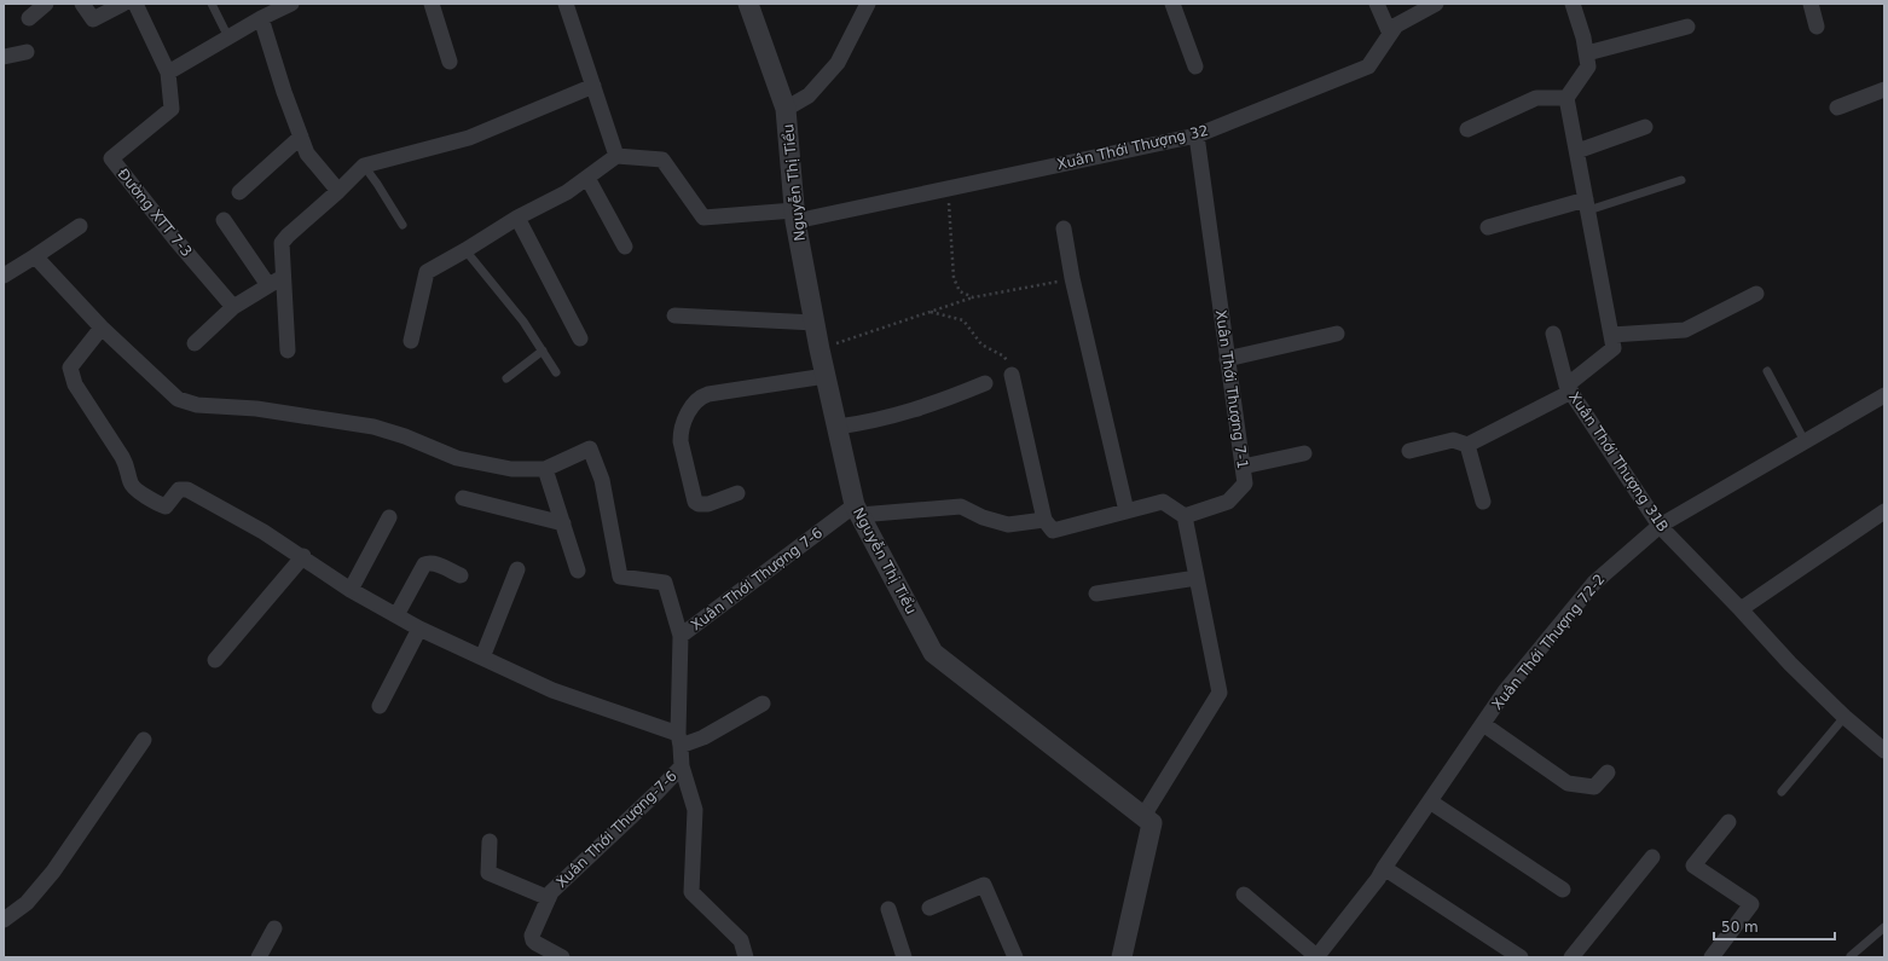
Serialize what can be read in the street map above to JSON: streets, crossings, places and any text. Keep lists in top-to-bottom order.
{
  "streets": {
    "street": [
      "Xuân Thới Thượng 32",
      "Nguyễn Thị Tiểu",
      "Đường XTT 7-3",
      "Xuân Thới Thượng 7-1",
      "Xuân Thới Thượng 31B",
      "Xuân Thới Thượng 7-6",
      "Xuân Thới Thượng 72-2",
      "Xuân Thới Thượng-7-6"
    ]
  },
  "crossings": [
    ["Xuân Thới Thượng 32", "Nguyễn Thị Tiểu"],
    ["Xuân Thới Thượng 32", "Xuân Thới Thượng 7-1"],
    ["Nguyễn Thị Tiểu", "Xuân Thới Thượng 7-6"],
    ["Xuân Thới Thượng 31B", "Xuân Thới Thượng 72-2"],
    ["Xuân Thới Thượng 7-6", "Xuân Thới Thượng-7-6"]
  ],
  "scale_bar": "50 m"
}
